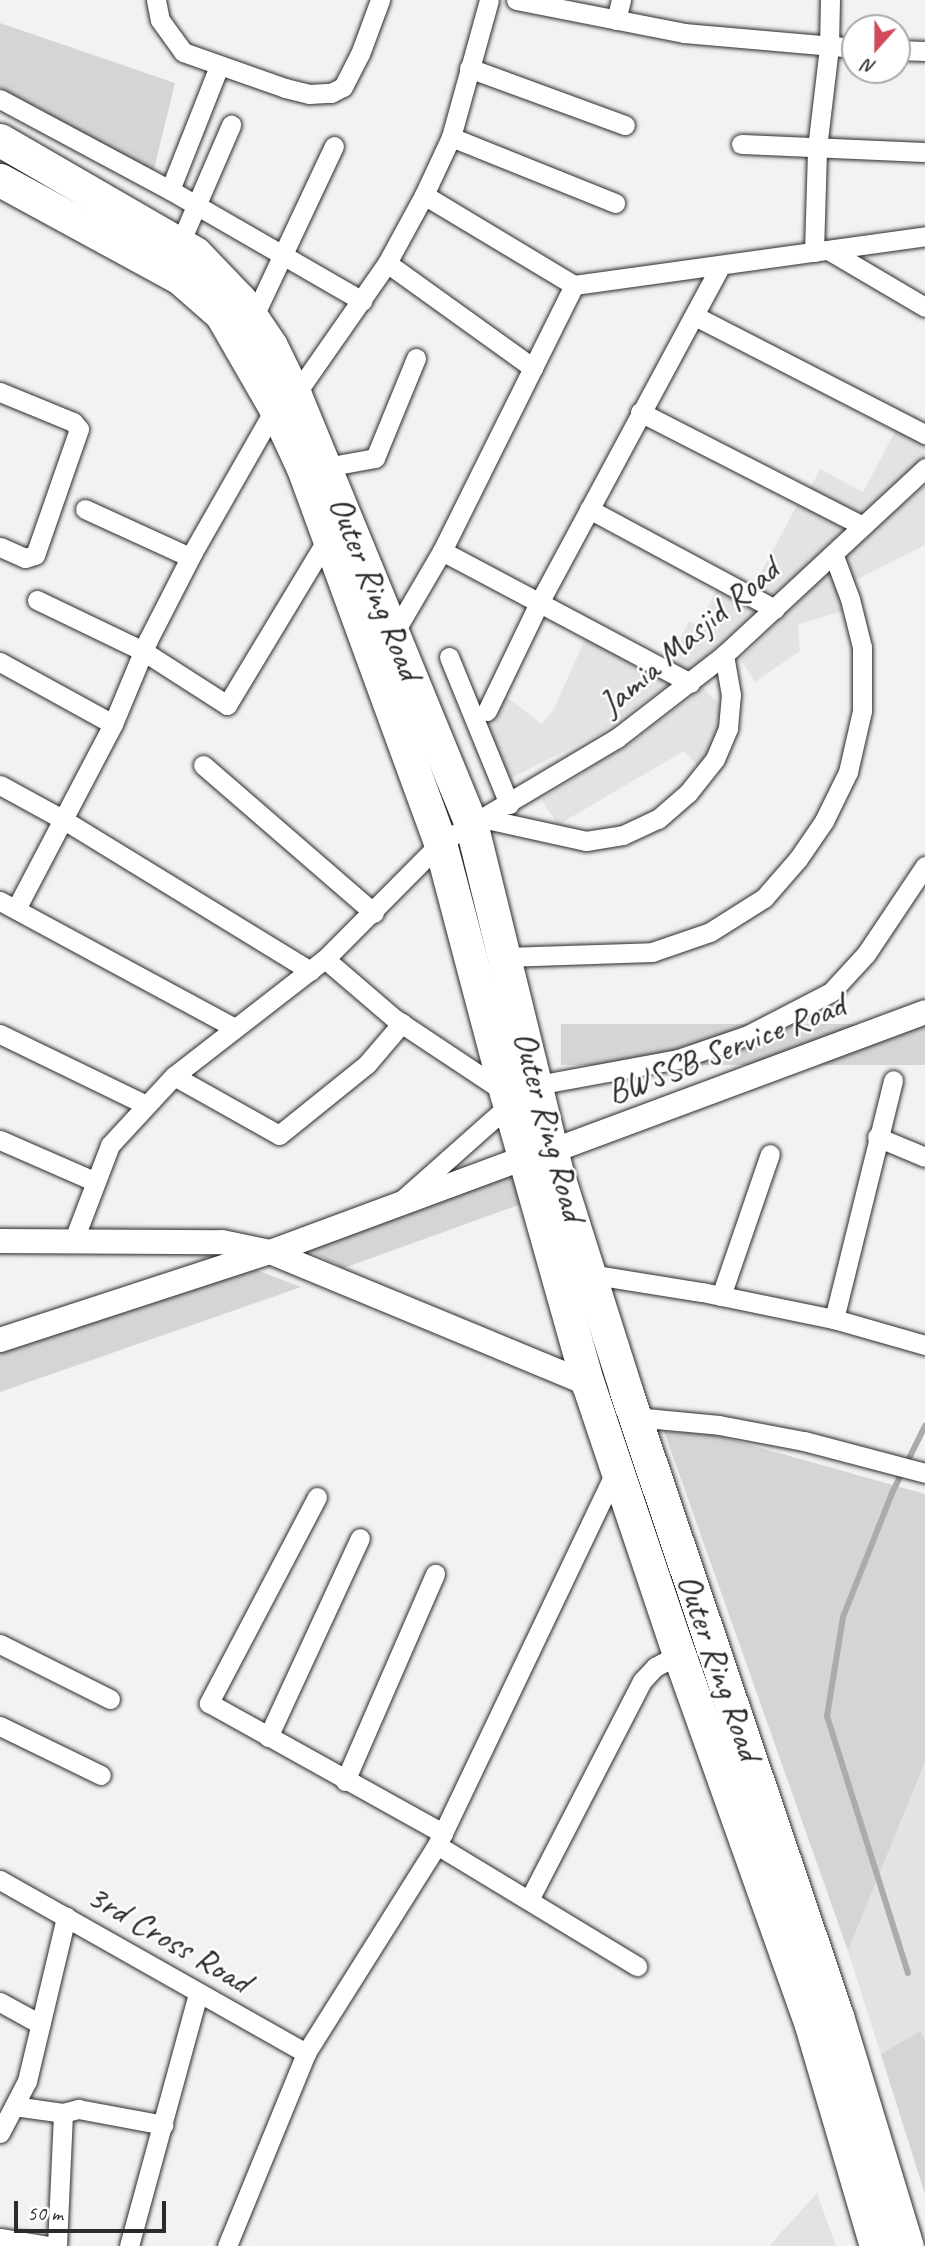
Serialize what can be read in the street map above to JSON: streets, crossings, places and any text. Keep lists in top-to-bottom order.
{
  "streets": {
    "highway": ["Outer Ring Road"],
    "street": ["Jamia Masjid Road", "BWSSB Service Road", "3rd Cross Road"]
  },
  "crossings": [
    ["Outer Ring Road", "Jamia Masjid Road"],
    ["Outer Ring Road", "BWSSB Service Road"]
  ],
  "scale_bar": "50 m",
  "north": "bottom"
}
